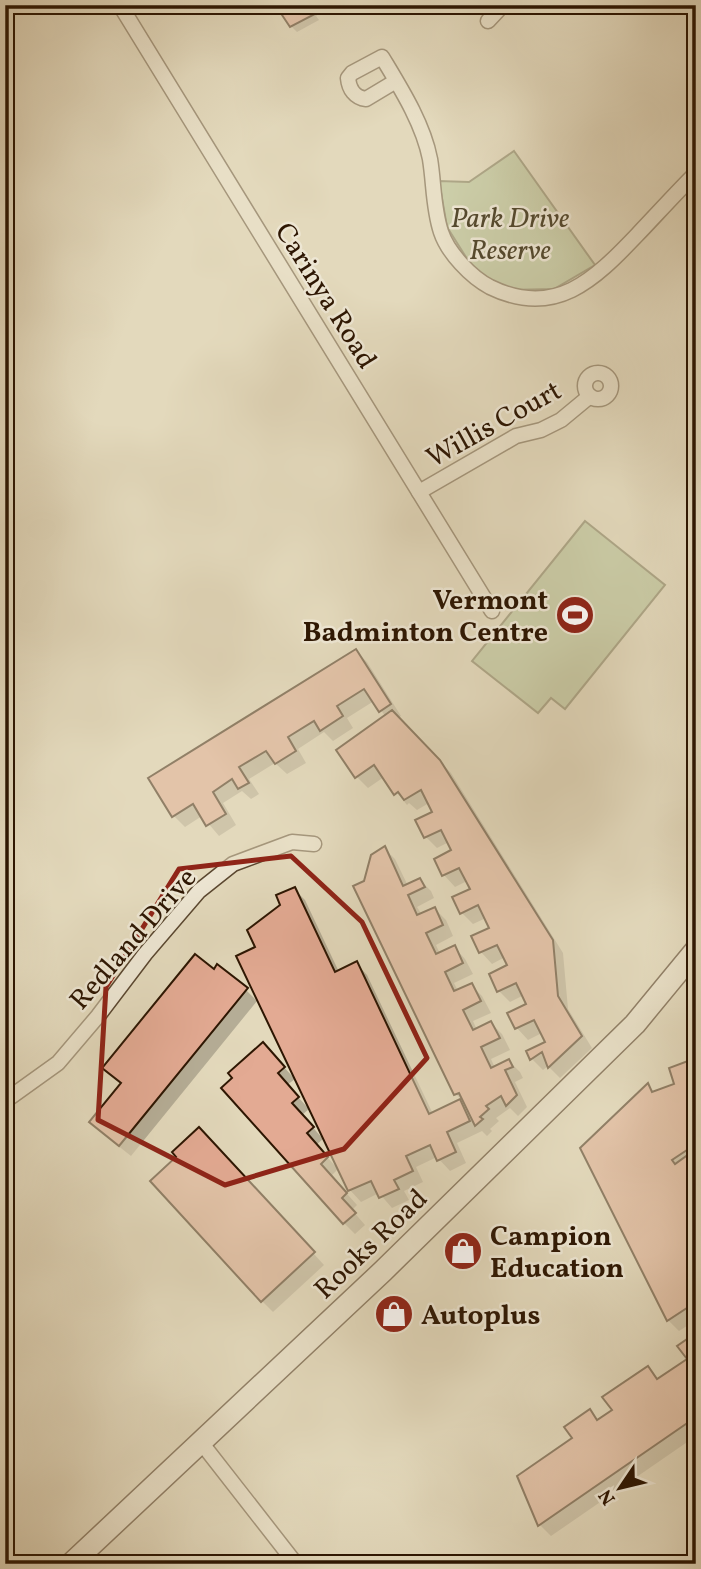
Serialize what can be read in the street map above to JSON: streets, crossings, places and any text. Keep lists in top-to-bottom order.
{
  "streets": {
    "street": [
      "Carinya Road",
      "Willis Court",
      "Redland Drive",
      "Rooks Road"
    ]
  },
  "crossings": [
    ["Carinya Road", "Willis Court"]
  ],
  "parks": ["Park Drive Reserve"],
  "places": {
    "sports": ["Vermont Badminton Centre"],
    "shop": ["Campion Education", "Autoplus"]
  },
  "north": "bottom left"
}
